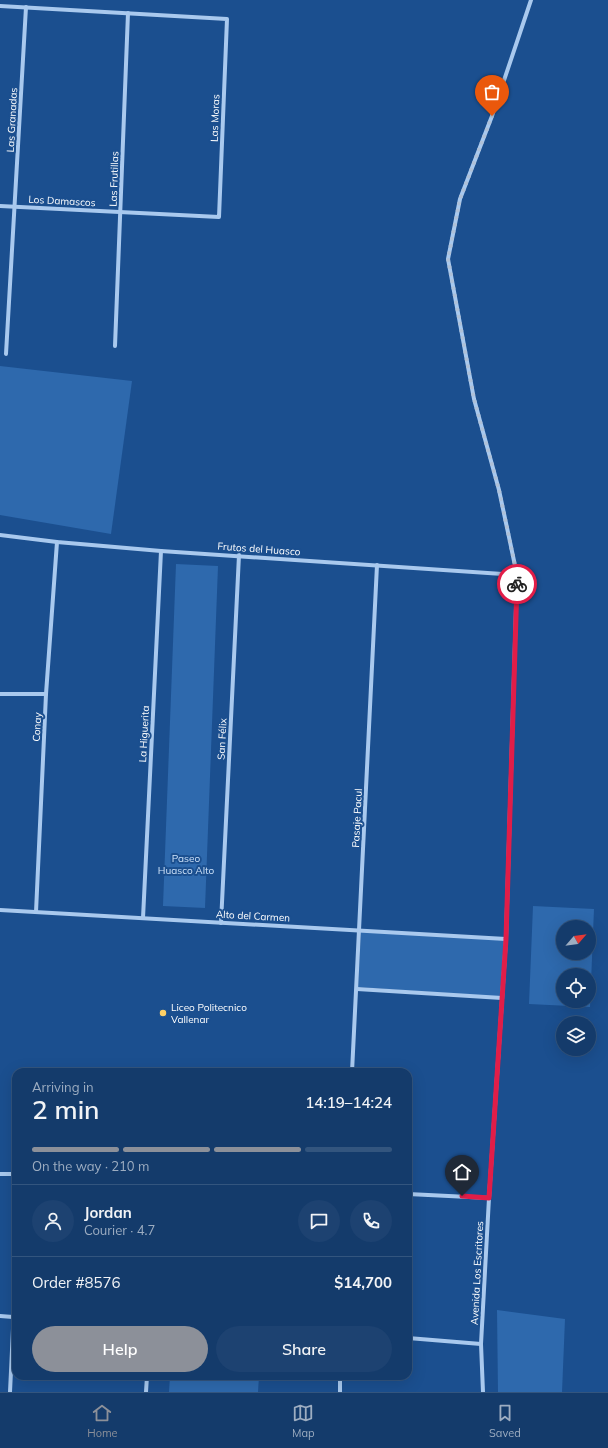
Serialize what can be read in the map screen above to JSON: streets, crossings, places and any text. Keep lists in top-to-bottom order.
{
  "streets": {
    "street": [
      "Las Moras",
      "Las Granadas",
      "Las Frutillas",
      "Los Damascos",
      "Frutos del Huasco",
      "Conay",
      "La Higuerita",
      "San Félix",
      "Pasaje Pacul",
      "Alto del Carmen",
      "Avenida Los Escritores"
    ]
  },
  "crossings": [
    ["Las Moras", "Las Frutillas"],
    ["Las Moras", "Los Damascos"],
    ["Las Granadas", "Los Damascos"],
    ["Las Frutillas", "Los Damascos"],
    ["Frutos del Huasco", "Conay"],
    ["Frutos del Huasco", "La Higuerita"],
    ["Frutos del Huasco", "San Félix"],
    ["Frutos del Huasco", "Pasaje Pacul"],
    ["Frutos del Huasco", "Avenida Los Escritores"],
    ["Conay", "Alto del Carmen"],
    ["La Higuerita", "Alto del Carmen"],
    ["San Félix", "Alto del Carmen"],
    ["Pasaje Pacul", "Alto del Carmen"],
    ["Alto del Carmen", "Avenida Los Escritores"]
  ],
  "parks": ["Paseo Huasco Alto"],
  "places": ["Liceo Politecnico Vallenar"],
  "north": "top right",
  "page": {
    "heading": ["2 min", "Arriving in", "14:19–14:24"],
    "panel": [
      "Jordan",
      "Courier · 4.7",
      "Order #8576",
      "$14,700"
    ],
    "bar": "On the way · 210 m",
    "buttons": ["Help", "Share"],
    "tabs": ["Home", "Map", "Saved"]
  }
}
